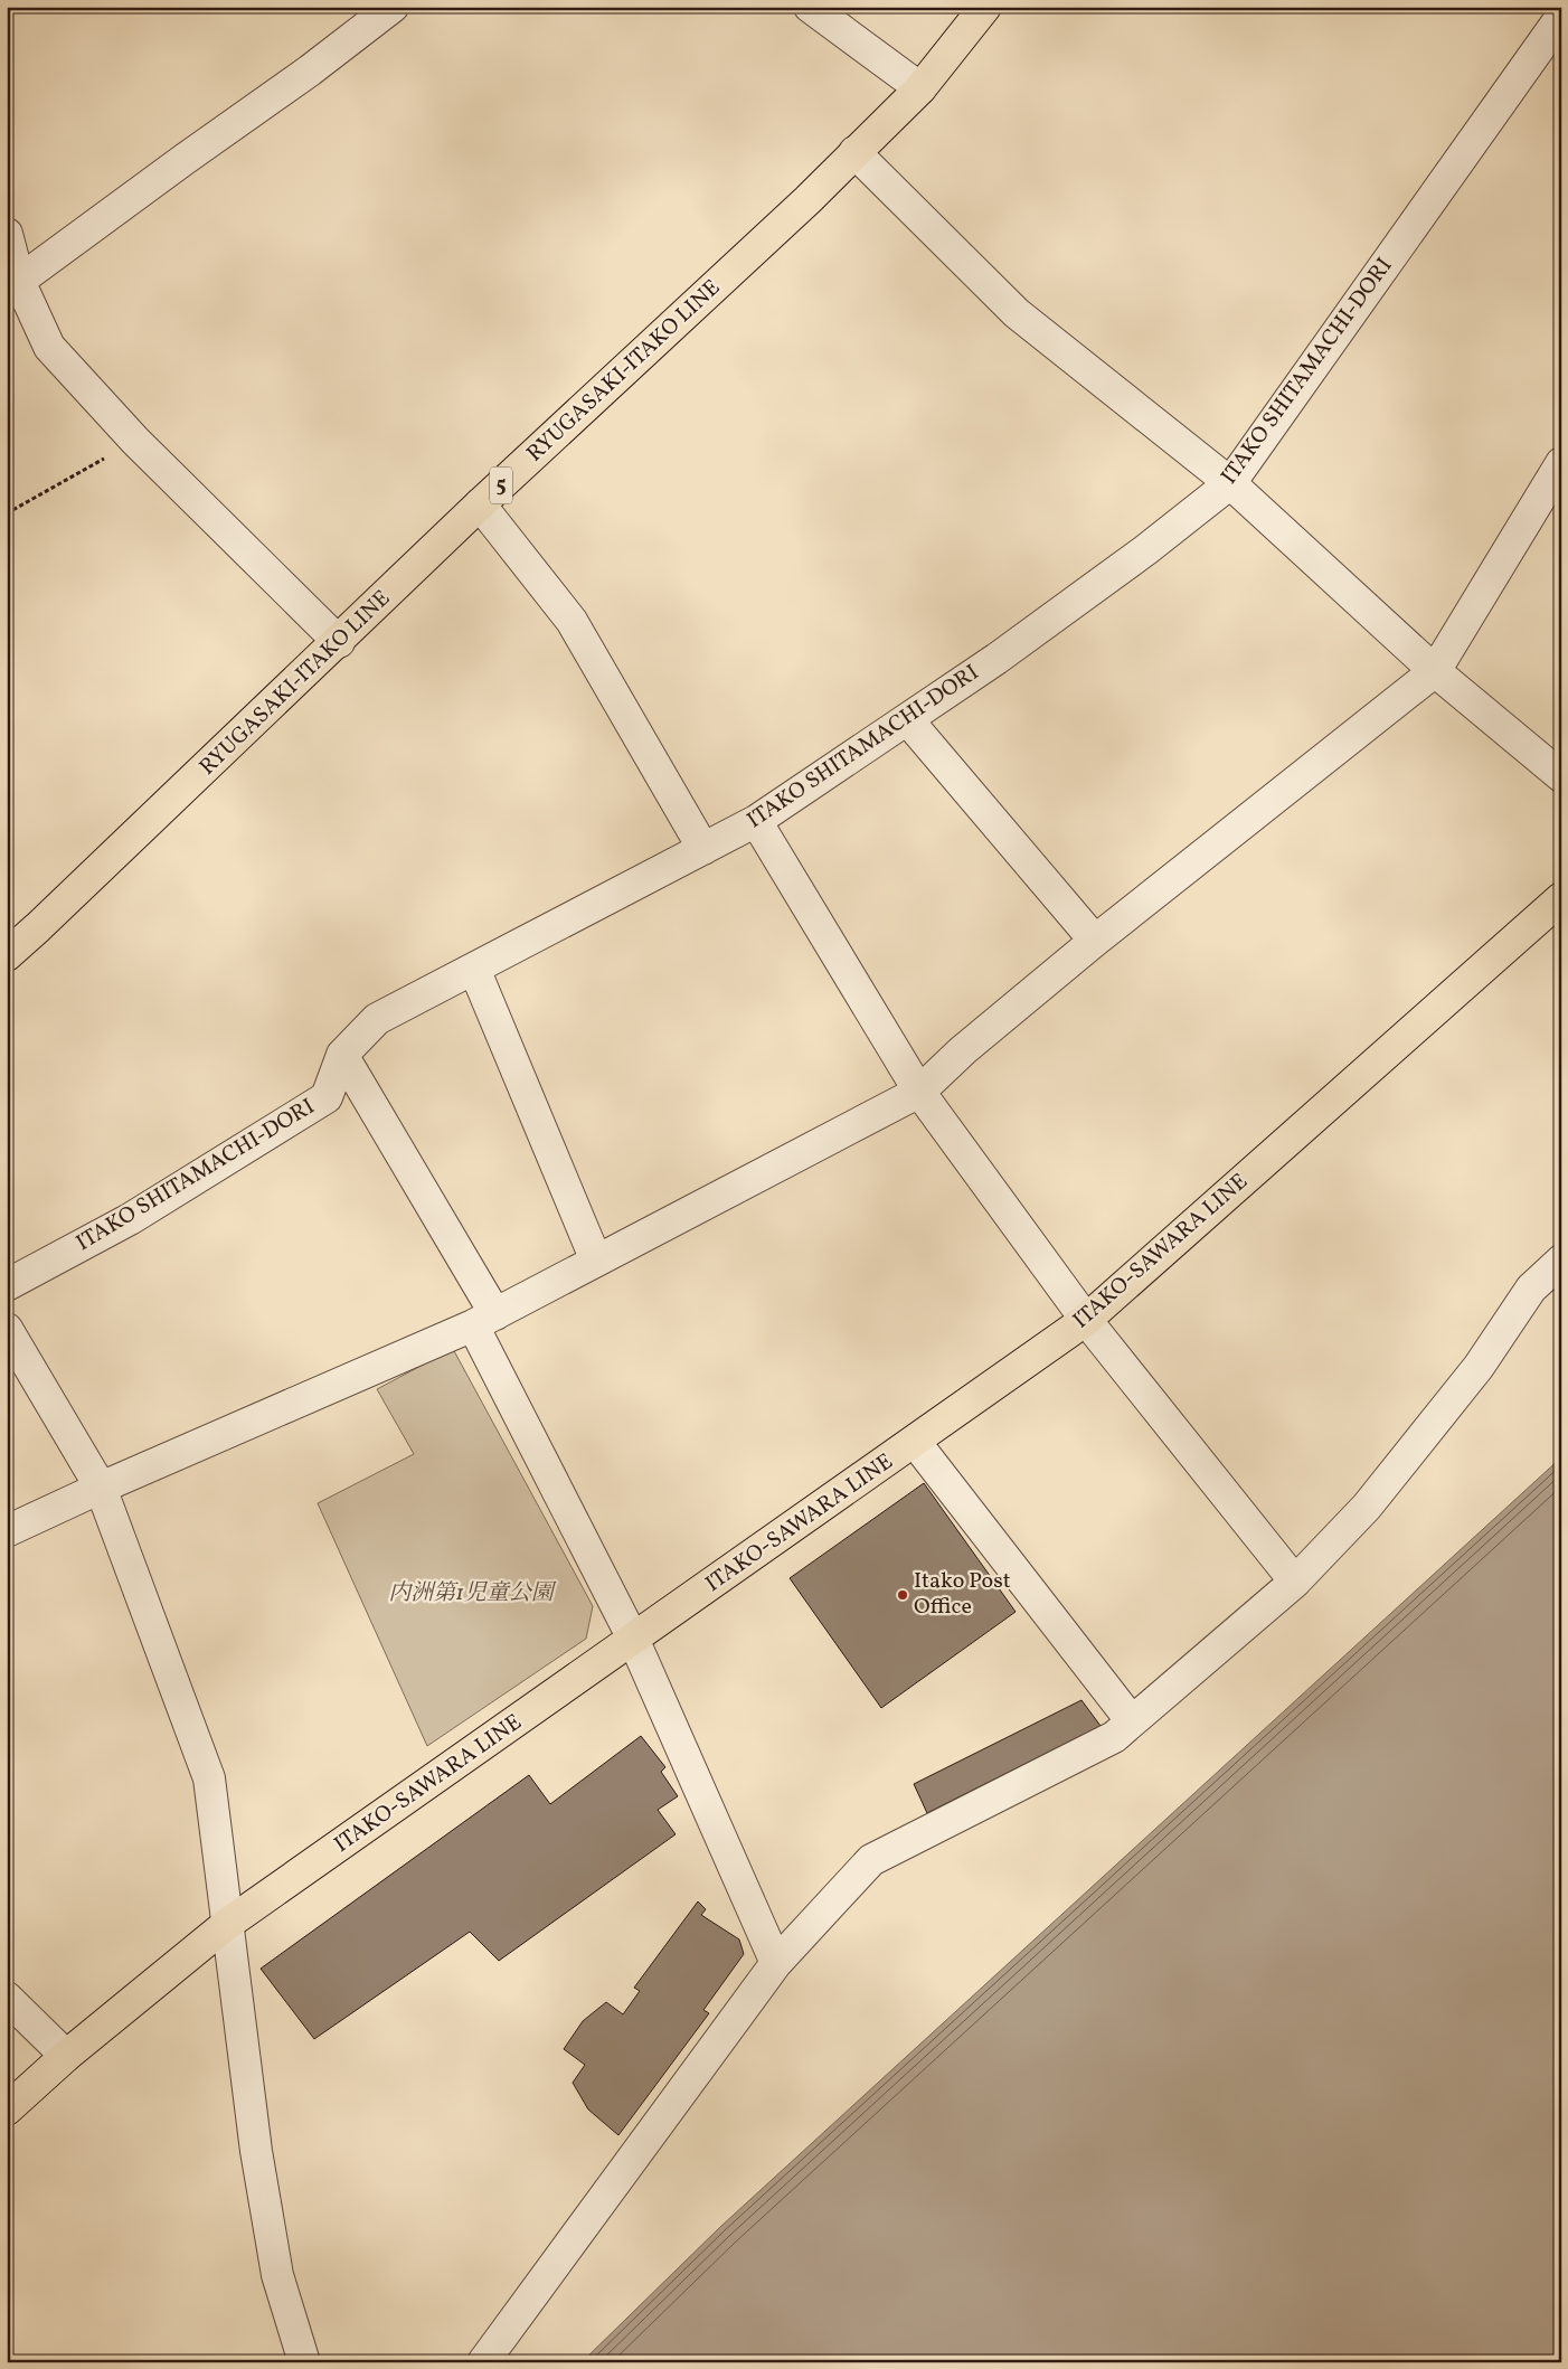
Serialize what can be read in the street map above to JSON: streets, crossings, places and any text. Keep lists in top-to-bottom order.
{
  "streets": {
    "main road": ["RYUGASAKI-ITAKO LINE", "5", "ITAKO-SAWARA LINE"],
    "street": ["ITAKO SHITAMACHI-DORI"]
  },
  "parks": ["内洲第1児童公園"],
  "places": ["Itako Post Office"]
}
